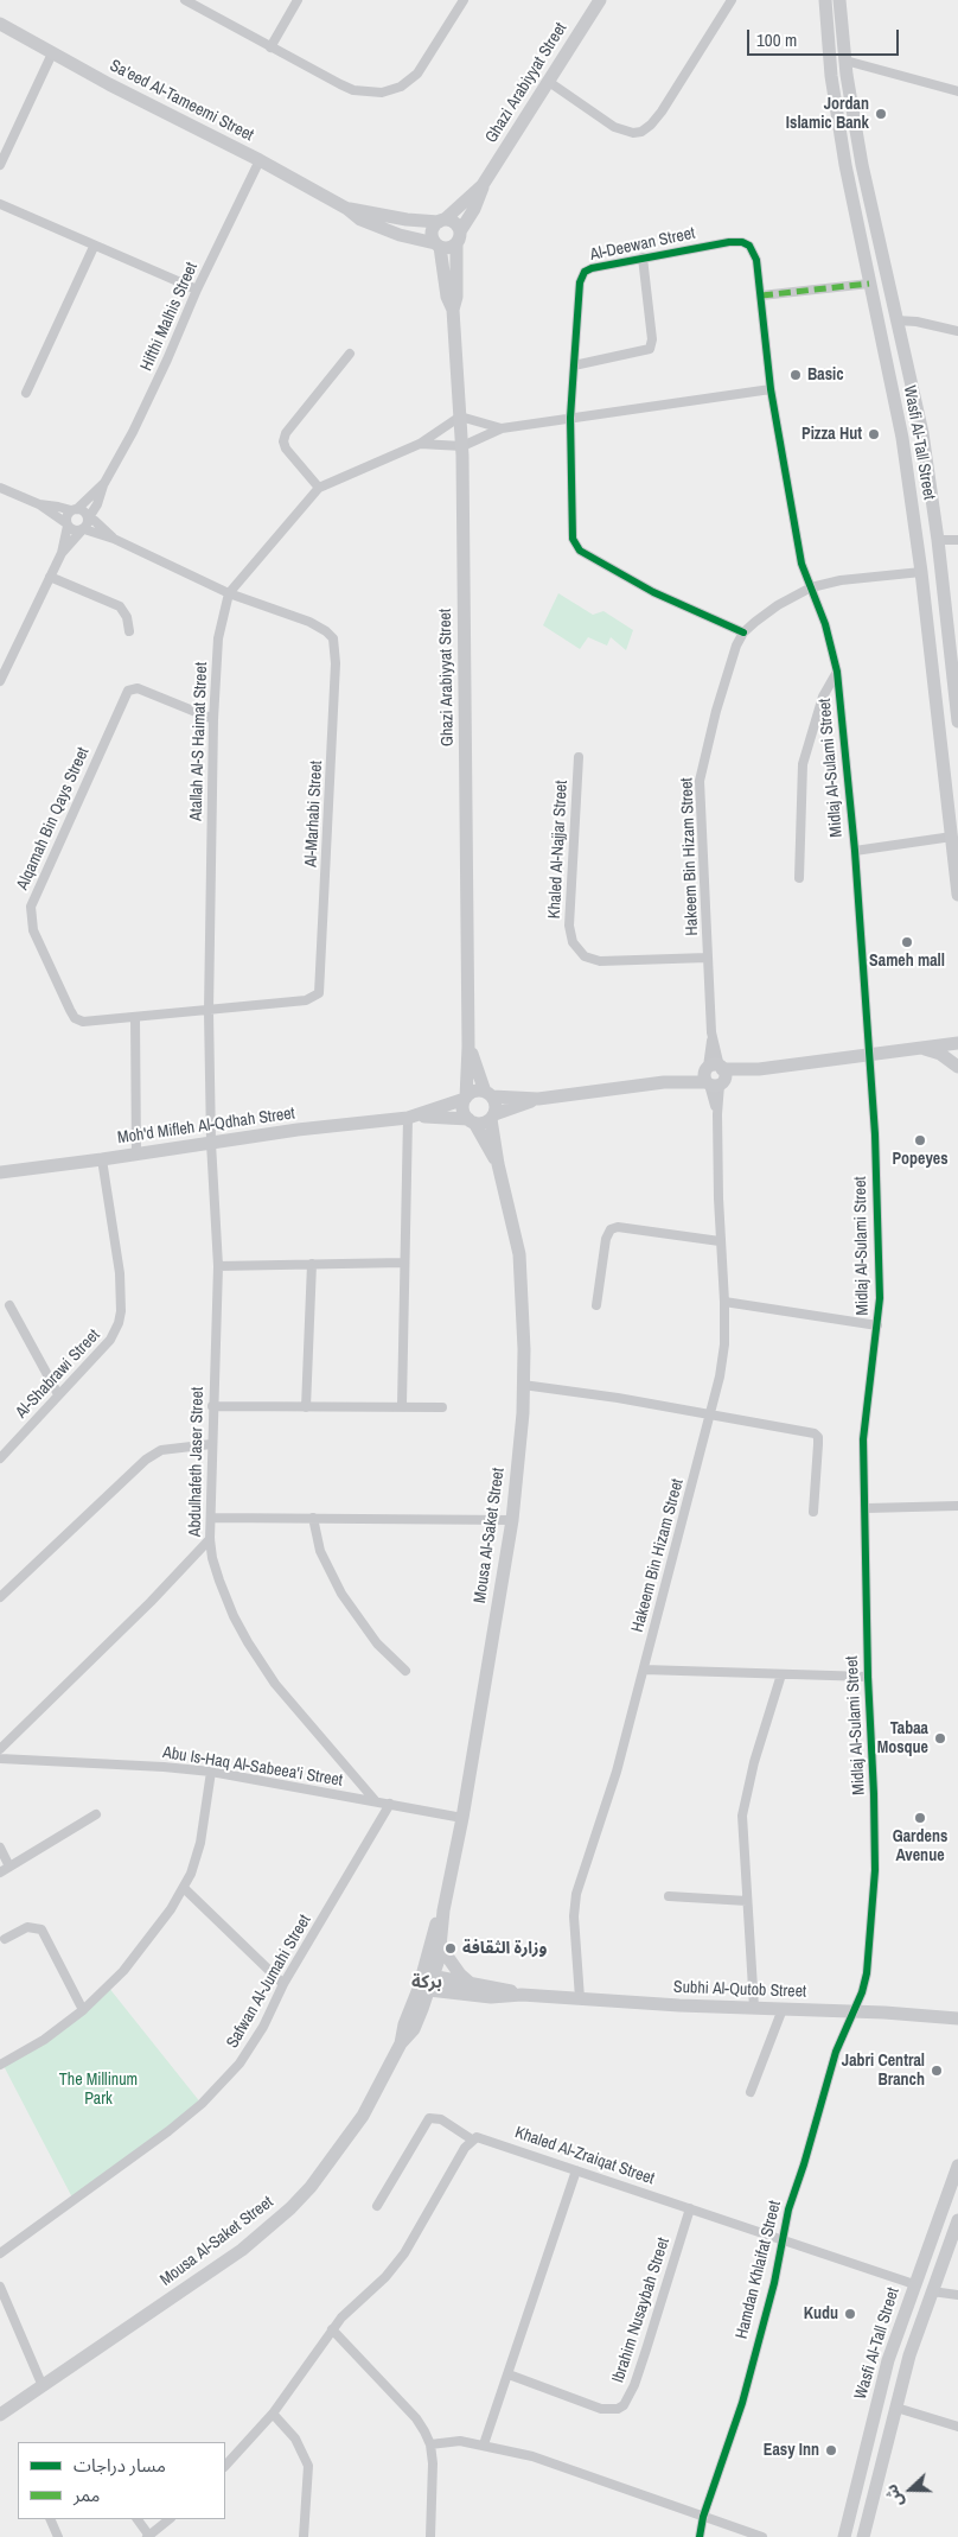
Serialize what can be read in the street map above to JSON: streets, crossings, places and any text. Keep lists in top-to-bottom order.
{
  "streets": {
    "street": [
      "Ghazi Arabiyyat Street",
      "Sa'eed Al-Tameemi Street",
      "Al-Deewan Street",
      "Hifthi Malhis Street",
      "Wasfi Al-Tall Street",
      "Atallah Al-S Haimat Street",
      "Midlaj Al-Sulami Street",
      "Al-Marhabi Street",
      "Alqamah Bin Qays Street",
      "Khaled Al-Najjar Street",
      "Hakeem Bin Hizam Street",
      "Moh'd Mifleh Al-Qdhah Street",
      "Al-Shabrawi Street",
      "Abdulhafeth Jaser Street",
      "Mousa Al-Saket Street",
      "Abu Is-Haq Al-Sabeea'i Street",
      "Safwan Al-Jumahi Street",
      "Subhi Al-Qutob Street",
      "Khaled Al-Zraiqat Street",
      "Hamdan Khlaifat Street",
      "Ibrahim Nusaybah Street"
    ]
  },
  "crossings": [
    ["Ghazi Arabiyyat Street", "Sa'eed Al-Tameemi Street"],
    ["Ghazi Arabiyyat Street", "Atallah Al-S Haimat Street"],
    ["Ghazi Arabiyyat Street", "Moh'd Mifleh Al-Qdhah Street"],
    ["Ghazi Arabiyyat Street", "Mousa Al-Saket Street"],
    ["Sa'eed Al-Tameemi Street", "Hifthi Malhis Street"],
    ["Al-Deewan Street", "Midlaj Al-Sulami Street"],
    ["Al-Deewan Street", "Hakeem Bin Hizam Street"],
    ["Wasfi Al-Tall Street", "Khaled Al-Zraiqat Street"],
    ["Atallah Al-S Haimat Street", "Al-Marhabi Street"],
    ["Atallah Al-S Haimat Street", "Alqamah Bin Qays Street"],
    ["Atallah Al-S Haimat Street", "Moh'd Mifleh Al-Qdhah Street"],
    ["Atallah Al-S Haimat Street", "Abdulhafeth Jaser Street"],
    ["Midlaj Al-Sulami Street", "Subhi Al-Qutob Street"],
    ["Midlaj Al-Sulami Street", "Hamdan Khlaifat Street"],
    ["Al-Marhabi Street", "Alqamah Bin Qays Street"],
    ["Khaled Al-Najjar Street", "Hakeem Bin Hizam Street"],
    ["Hakeem Bin Hizam Street", "Subhi Al-Qutob Street"],
    ["Moh'd Mifleh Al-Qdhah Street", "Al-Shabrawi Street"],
    ["Moh'd Mifleh Al-Qdhah Street", "Abdulhafeth Jaser Street"],
    ["Moh'd Mifleh Al-Qdhah Street", "Mousa Al-Saket Street"],
    ["Abdulhafeth Jaser Street", "Abu Is-Haq Al-Sabeea'i Street"],
    ["Mousa Al-Saket Street", "Abu Is-Haq Al-Sabeea'i Street"],
    ["Mousa Al-Saket Street", "Subhi Al-Qutob Street"],
    ["Abu Is-Haq Al-Sabeea'i Street", "Safwan Al-Jumahi Street"],
    ["Subhi Al-Qutob Street", "Hamdan Khlaifat Street"],
    ["Khaled Al-Zraiqat Street", "Hamdan Khlaifat Street"],
    ["Khaled Al-Zraiqat Street", "Ibrahim Nusaybah Street"]
  ],
  "districts": ["بركة"],
  "parks": ["The Millinum Park"],
  "places": [
    "Jordan Islamic Bank",
    "Basic",
    "Pizza Hut",
    "Sameh mall",
    "Popeyes",
    "Tabaa Mosque",
    "Gardens Avenue",
    "وزارة الثقافة",
    "Jabri Central Branch",
    "Kudu",
    "Easy Inn"
  ],
  "legend": ["مسار دراجات", "ممر"],
  "scale_bar": "100 m",
  "north": "left"
}
